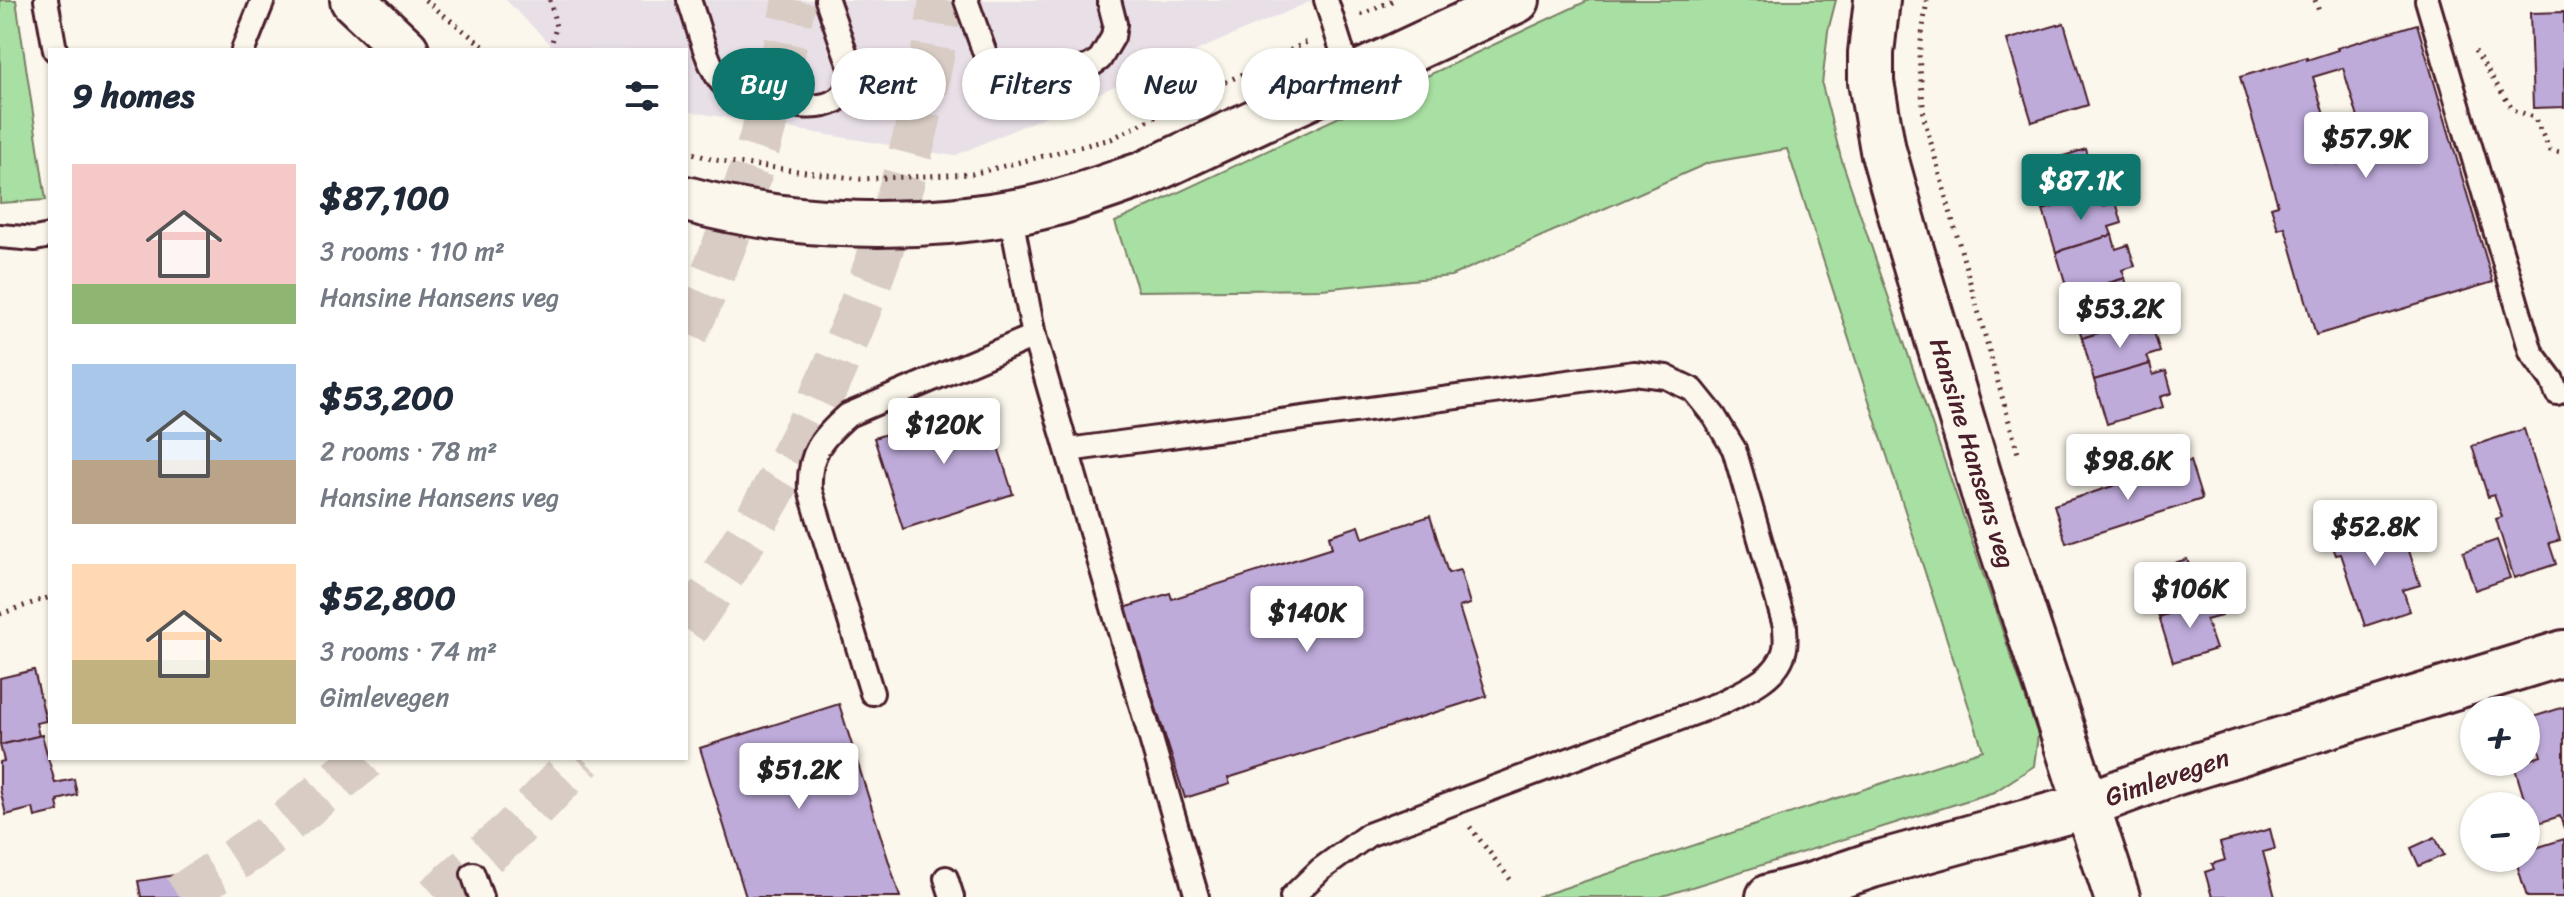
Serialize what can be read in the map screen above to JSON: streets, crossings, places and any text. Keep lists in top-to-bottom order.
{
  "streets": {
    "street": ["Hansine Hansens veg", "Gimlevegen"]
  },
  "crossings": [
    ["Hansine Hansens veg", "Gimlevegen"]
  ],
  "page": {
    "chip": [
      "Buy",
      "Rent",
      "Filters",
      "New",
      "Apartment"
    ],
    "heading": "9 homes",
    "price": [
      "$57.9K",
      "$87.1K",
      "$53.2K",
      "$120K",
      "$98.6K",
      "$52.8K",
      "$106K",
      "$140K",
      "$51.2K"
    ],
    "list": [
      {
        "name": "$87,100",
        "note": "3 rooms · 110 m² · Hansine Hansens veg"
      },
      {
        "name": "$53,200",
        "note": "2 rooms · 78 m² · Hansine Hansens veg"
      },
      {
        "name": "$52,800",
        "note": "3 rooms · 74 m² · Gimlevegen"
      }
    ],
    "map_buttons": ["+", "−"]
  }
}
